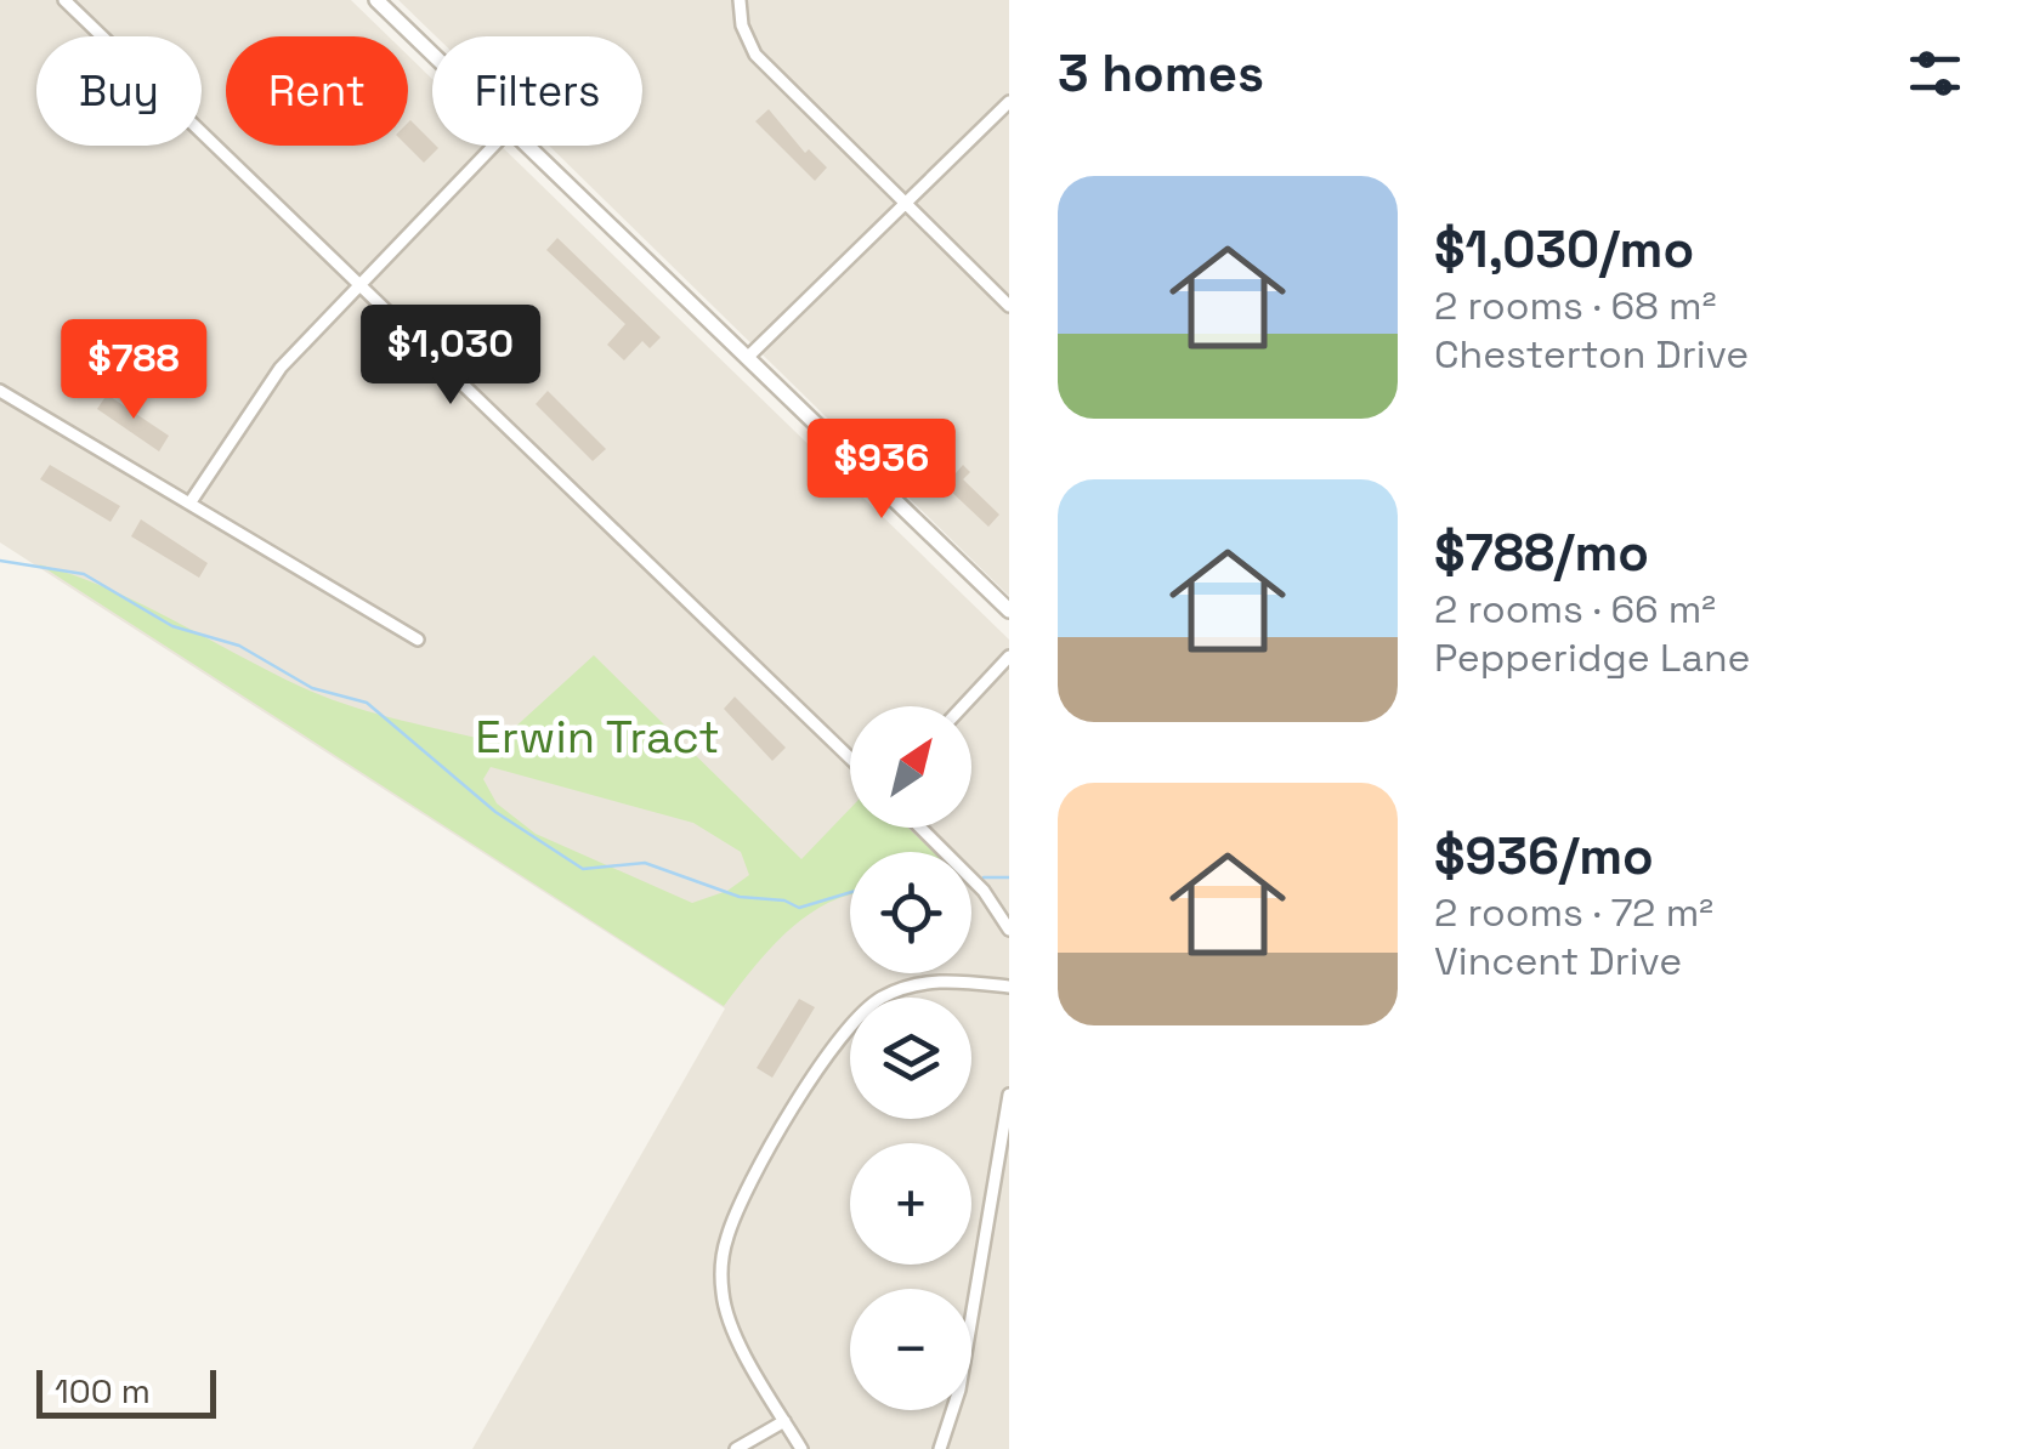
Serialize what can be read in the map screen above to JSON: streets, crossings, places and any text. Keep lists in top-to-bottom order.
{
  "parks": ["Erwin Tract"],
  "scale_bar": "100 m",
  "north": "top right",
  "page": {
    "heading": "3 homes",
    "chip": ["Buy", "Rent", "Filters"],
    "list": [
      {
        "name": "$1,030/mo",
        "note": "2 rooms · 68 m² · Chesterton Drive"
      },
      {
        "name": "$788/mo",
        "note": "2 rooms · 66 m² · Pepperidge Lane"
      },
      {
        "name": "$936/mo",
        "note": "2 rooms · 72 m² · Vincent Drive"
      }
    ],
    "price": ["$1,030", "$788", "$936"],
    "map_buttons": ["+", "−"],
    "scale": "100 m"
  }
}
